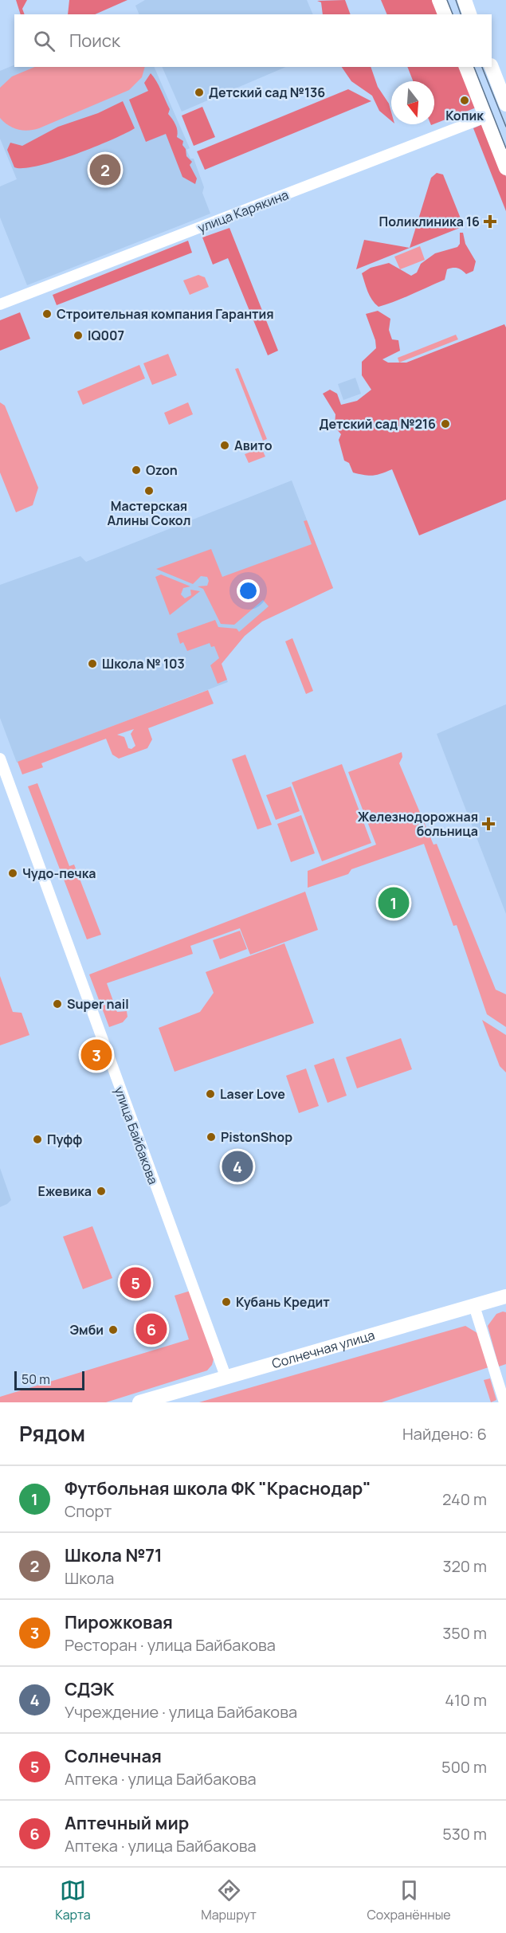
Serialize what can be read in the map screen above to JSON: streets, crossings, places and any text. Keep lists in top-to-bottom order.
{
  "streets": {
    "main road": ["Солнечная улица"],
    "street": ["улица Карякина", "улица Байбакова"]
  },
  "crossings": [
    ["улица Байбакова", "Солнечная улица"]
  ],
  "places": {
    "other": [
      "Детский сад №136",
      "Копик",
      "Строительная компания Гарантия",
      "IQ007",
      "Детский сад №216",
      "Авито",
      "Ozon",
      "Мастерская Алины Сокол",
      "Школа № 103",
      "Чудо-печка",
      "Super nail",
      "Laser Love",
      "PistonShop",
      "Пуфф",
      "Ежевика",
      "Кубань Кредит",
      "Эмби"
    ],
    "health": ["Поликлиника 16", "Железнодорожная больница"]
  },
  "scale_bar": "50 m",
  "north": "bottom",
  "page": {
    "search": "Поиск",
    "pins": [
      "2",
      "1",
      "3",
      "4",
      "5",
      "6"
    ],
    "scale": "50 m",
    "heading": ["Рядом", "Найдено: 6"],
    "list": [
      {
        "mark": "1",
        "name": "Футбольная школа ФК \"Краснодар\"",
        "note": "Спорт",
        "value": "240 m"
      },
      {
        "mark": "2",
        "name": "Школа №71",
        "note": "Школа",
        "value": "320 m"
      },
      {
        "mark": "3",
        "name": "Пирожковая",
        "note": "Ресторан · улица Байбакова",
        "value": "350 m"
      },
      {
        "mark": "4",
        "name": "СДЭК",
        "note": "Учреждение · улица Байбакова",
        "value": "410 m"
      },
      {
        "mark": "5",
        "name": "Солнечная",
        "note": "Аптека · улица Байбакова",
        "value": "500 m"
      },
      {
        "mark": "6",
        "name": "Аптечный мир",
        "note": "Аптека · улица Байбакова",
        "value": "530 m"
      }
    ],
    "nav": ["Карта", "Маршрут", "Сохранённые"]
  }
}
